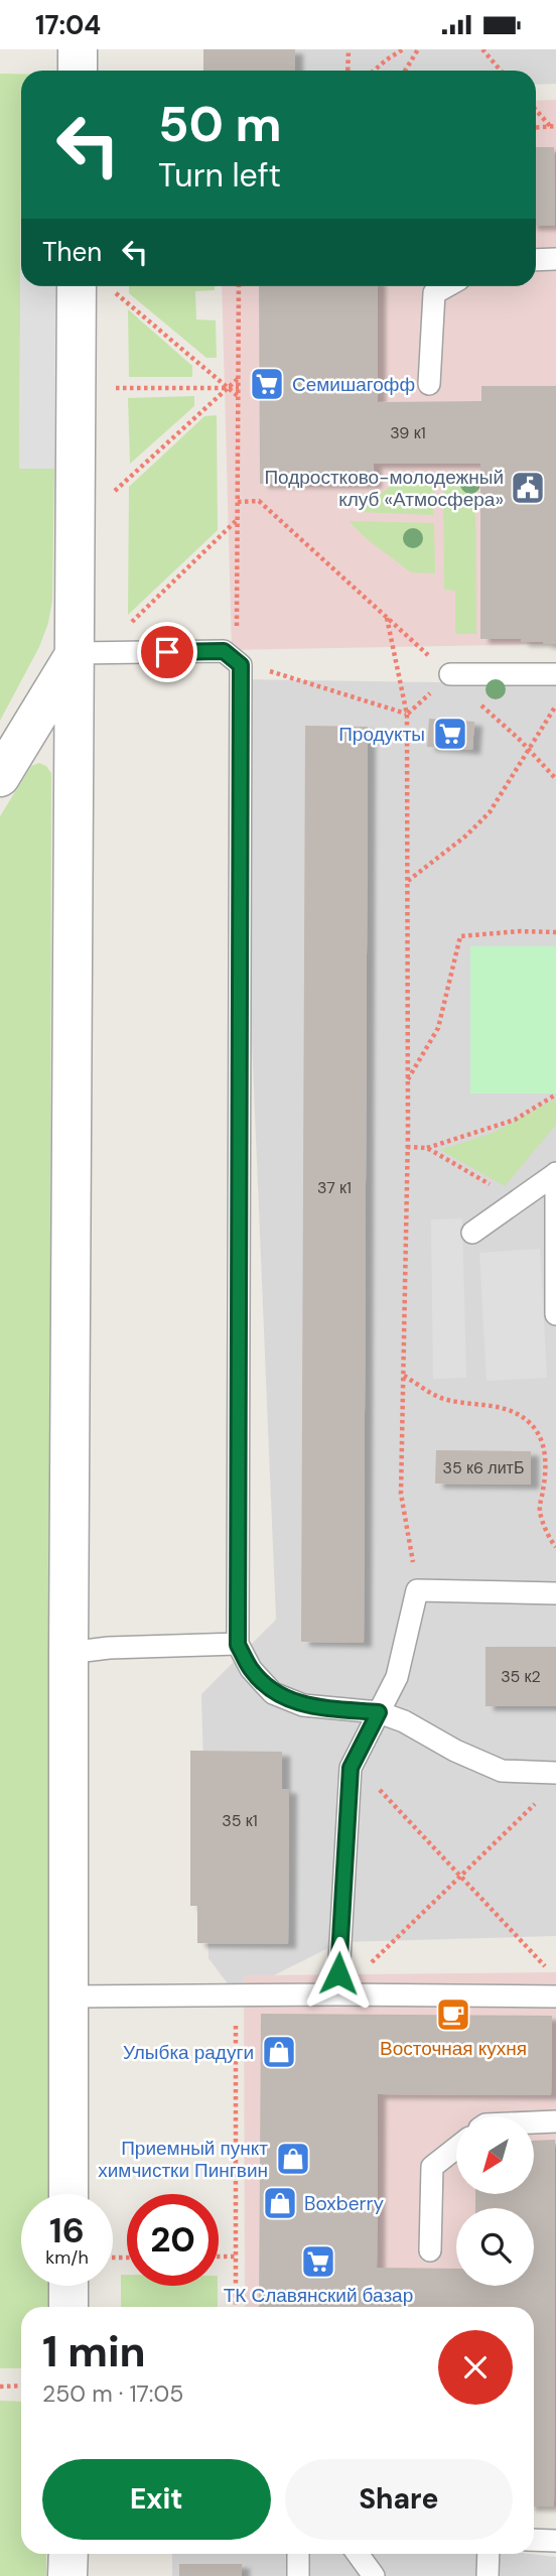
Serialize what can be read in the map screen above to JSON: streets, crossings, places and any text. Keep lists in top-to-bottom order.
{
  "places": {
    "supermarket": ["Семишагофф", "Продукты", "ТК Славянский базар"],
    "public building": ["Подростково-молодежный клуб «Атмосфера»"],
    "cafe": ["Восточная кухня"],
    "shop": ["Улыбка радуги", "Приемный пункт химчистки Пингвин", "Boxberry"]
  },
  "house_numbers": [
    "39 к1",
    "37 к1",
    "35 к6 литБ",
    "35 к2",
    "35 к1"
  ],
  "north": "bottom left",
  "page": {
    "status": "17:04",
    "turn": ["50 m", "Turn left"],
    "then": "Then",
    "speed": "16 km/h",
    "limit": "20",
    "heading": ["1 min", "250 m · 17:05"],
    "buttons": ["Exit", "Share"]
  }
}
